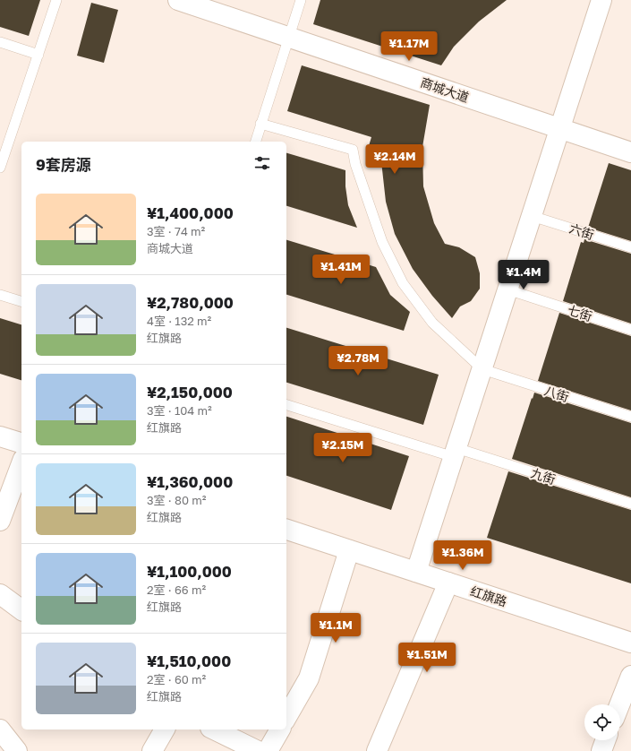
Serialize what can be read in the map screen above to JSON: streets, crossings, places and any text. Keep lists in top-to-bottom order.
{
  "streets": {
    "street": ["商城大道", "红旗路"],
    "lane": [
      "六街",
      "七街",
      "八街",
      "九街"
    ]
  },
  "page": {
    "price": [
      "¥1.17M",
      "¥2.14M",
      "¥1.41M",
      "¥1.4M",
      "¥2.78M",
      "¥2.15M",
      "¥1.36M",
      "¥1.1M",
      "¥1.51M"
    ],
    "heading": "9套房源",
    "list": [
      {
        "name": "¥1,400,000",
        "note": "3室 · 74 m² · 商城大道"
      },
      {
        "name": "¥2,780,000",
        "note": "4室 · 132 m² · 红旗路"
      },
      {
        "name": "¥2,150,000",
        "note": "3室 · 104 m² · 红旗路"
      },
      {
        "name": "¥1,360,000",
        "note": "3室 · 80 m² · 红旗路"
      },
      {
        "name": "¥1,100,000",
        "note": "2室 · 66 m² · 红旗路"
      },
      {
        "name": "¥1,510,000",
        "note": "2室 · 60 m² · 红旗路"
      }
    ]
  }
}
